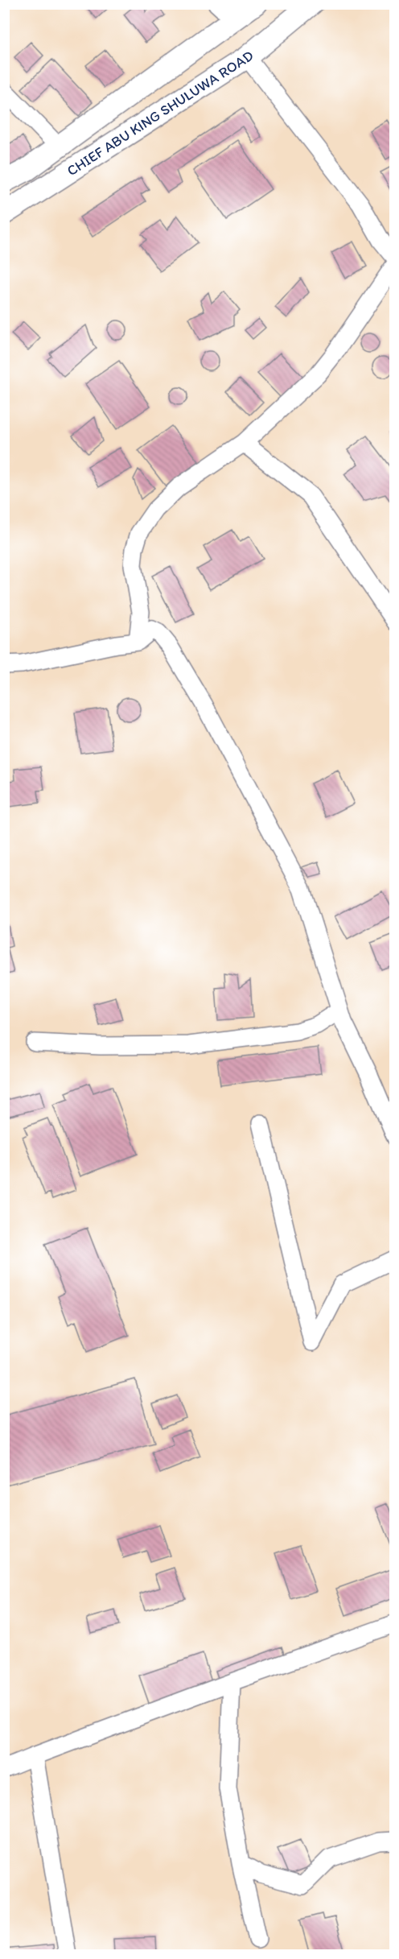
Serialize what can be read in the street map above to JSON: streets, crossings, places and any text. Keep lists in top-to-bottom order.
{
  "streets": {
    "street": ["CHIEF ABU KING SHULUWA ROAD"]
  }
}
